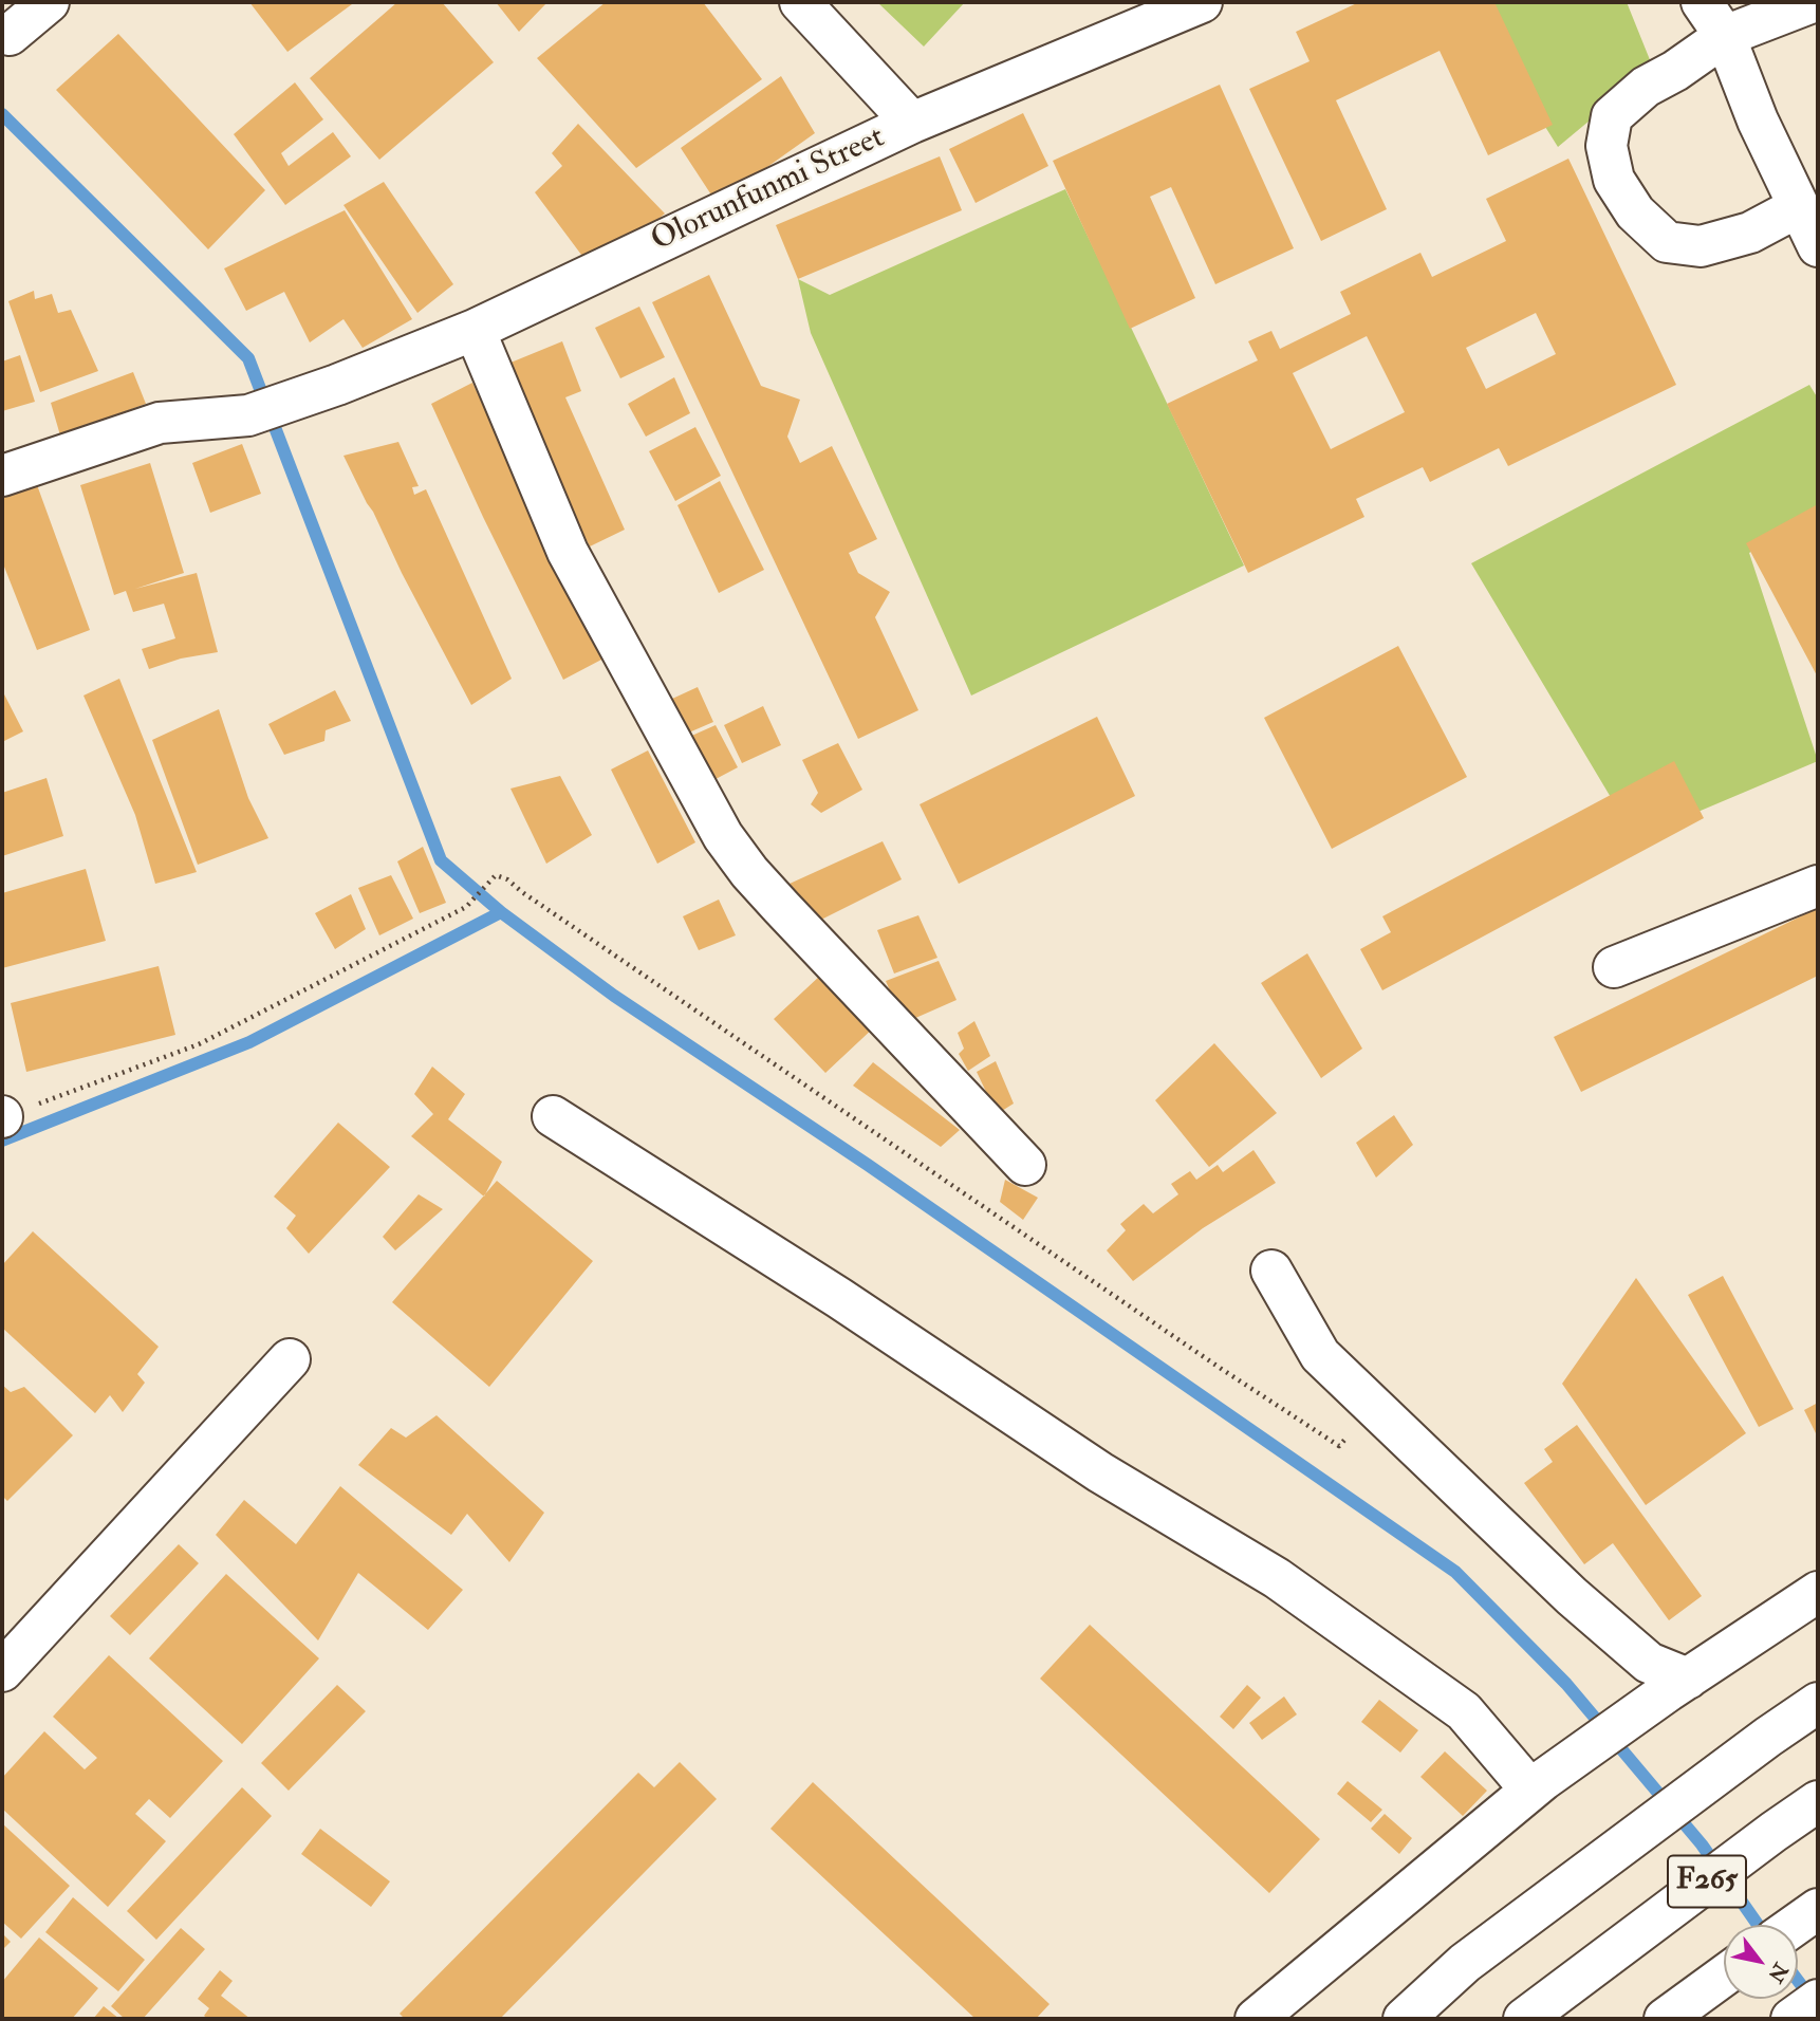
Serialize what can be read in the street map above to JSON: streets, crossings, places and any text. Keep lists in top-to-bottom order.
{
  "streets": {
    "main road": ["Olorunfunmi Street", "F265"]
  },
  "north": "bottom right"
}
